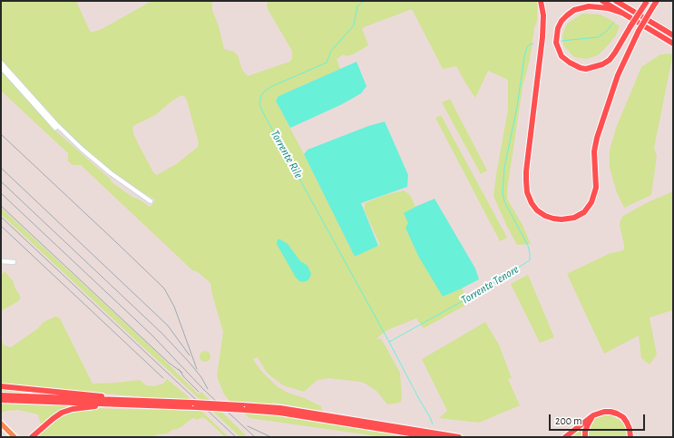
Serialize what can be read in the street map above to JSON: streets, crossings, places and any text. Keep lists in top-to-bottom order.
{
  "water": ["Torrente Rile", "Torrente Tenore"],
  "scale_bar": "200 m"
}
